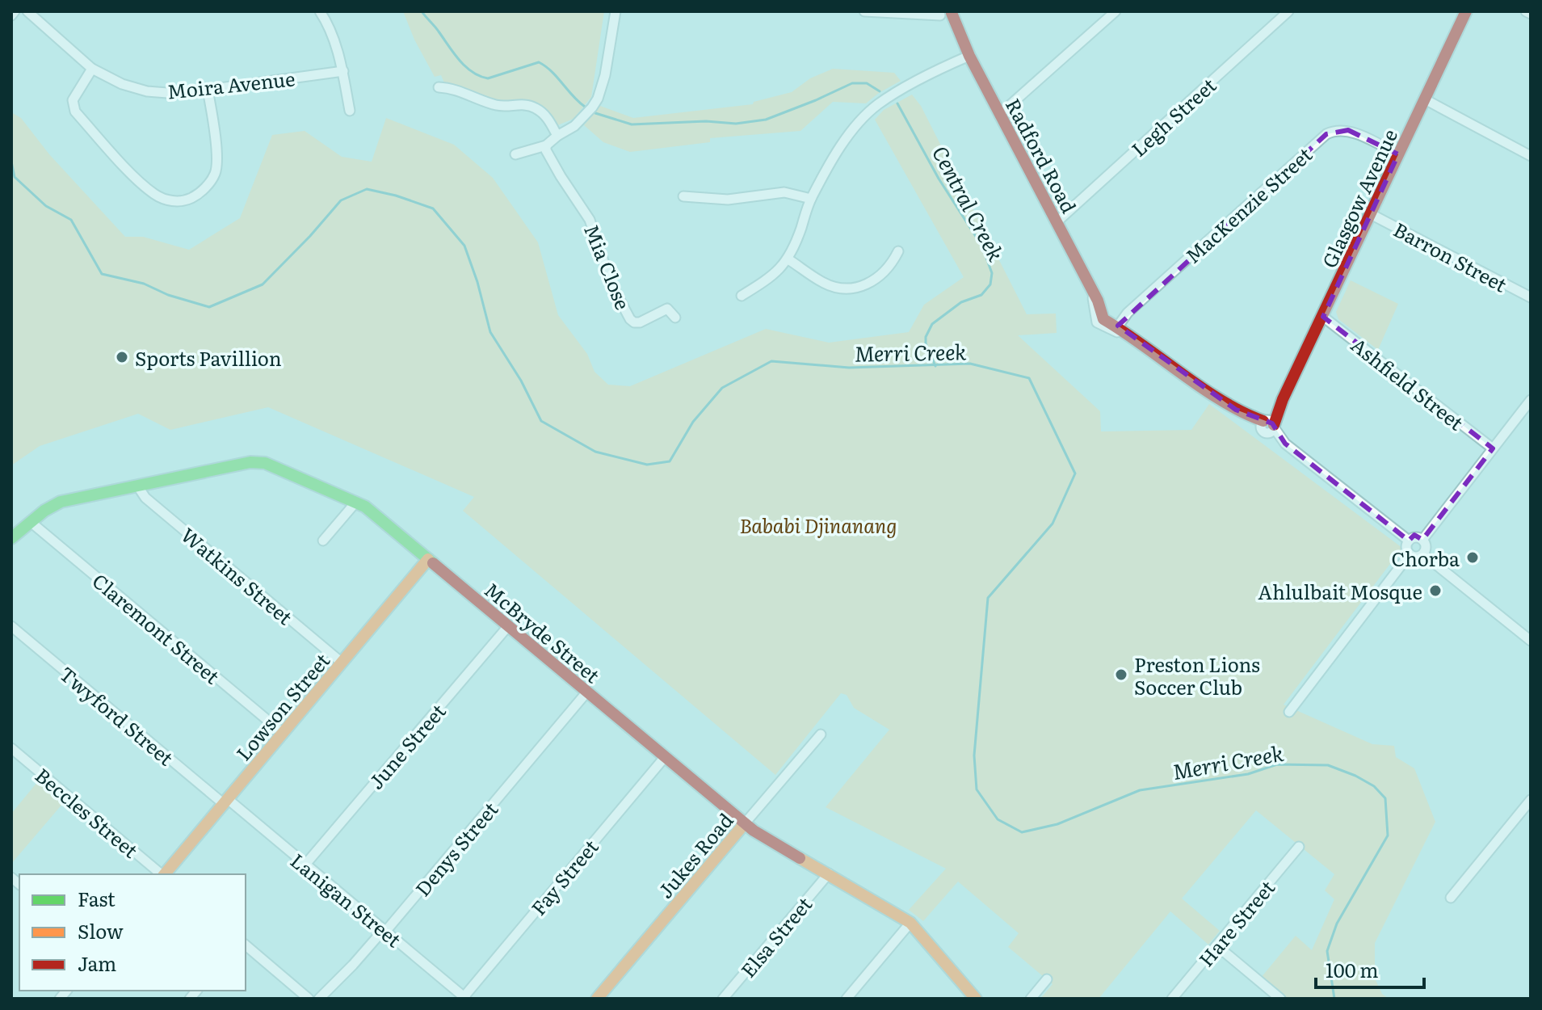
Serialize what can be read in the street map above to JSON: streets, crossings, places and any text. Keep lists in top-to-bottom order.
{
  "streets": {
    "street": [
      "Moira Avenue",
      "Legh Street",
      "Radford Road",
      "Glasgow Avenue",
      "MacKenzie Street",
      "Barron Street",
      "Mia Close",
      "Ashfield Street",
      "Watkins Street",
      "Claremont Street",
      "McBryde Street",
      "Lowson Street",
      "Twyford Street",
      "June Street",
      "Beccles Street",
      "Denys Street",
      "Jukes Road",
      "Fay Street",
      "Lanigan Street",
      "Hare Street",
      "Elsa Street"
    ]
  },
  "crossings": [
    ["Legh Street", "Radford Road"],
    ["Radford Road", "Glasgow Avenue"],
    ["Radford Road", "MacKenzie Street"],
    ["Glasgow Avenue", "MacKenzie Street"],
    ["Glasgow Avenue", "Barron Street"],
    ["Glasgow Avenue", "Ashfield Street"],
    ["Watkins Street", "McBryde Street"],
    ["Watkins Street", "Lowson Street"],
    ["Claremont Street", "McBryde Street"],
    ["Claremont Street", "Lowson Street"],
    ["McBryde Street", "Lowson Street"],
    ["McBryde Street", "June Street"],
    ["McBryde Street", "Denys Street"],
    ["McBryde Street", "Jukes Road"],
    ["McBryde Street", "Fay Street"],
    ["McBryde Street", "Elsa Street"],
    ["Lowson Street", "Twyford Street"],
    ["Lowson Street", "Lanigan Street"],
    ["Twyford Street", "Lanigan Street"],
    ["June Street", "Lanigan Street"],
    ["Denys Street", "Lanigan Street"],
    ["Fay Street", "Lanigan Street"]
  ],
  "water": ["Central Creek", "Merri Creek"],
  "parks": ["Bababi Djinanang"],
  "places": [
    "Sports Pavillion",
    "Chorba",
    "Ahlulbait Mosque",
    "Preston Lions Soccer Club"
  ],
  "legend": ["Fast", "Slow", "Jam"],
  "scale_bar": "100 m"
}
